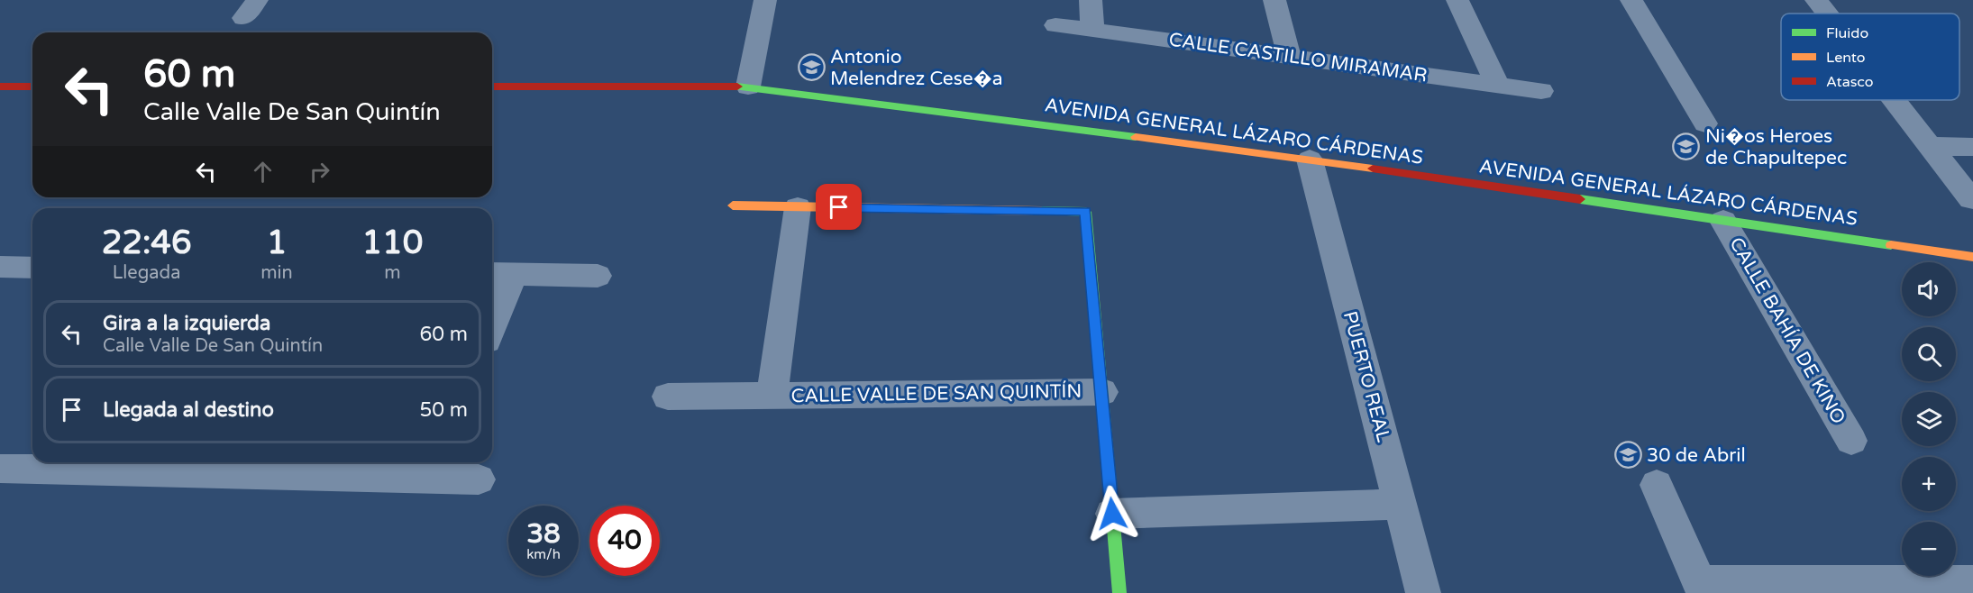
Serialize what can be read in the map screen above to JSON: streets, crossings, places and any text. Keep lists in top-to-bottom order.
{
  "streets": {
    "street": [
      "CALLE CASTILLO MIRAMAR",
      "AVENIDA GENERAL LÁZARO CÁRDENAS",
      "CALLE BAHÍA DE KINO",
      "PUERTO REAL",
      "CALLE VALLE DE SAN QUINTÍN"
    ]
  },
  "crossings": [
    ["AVENIDA GENERAL LÁZARO CÁRDENAS", "CALLE BAHÍA DE KINO"],
    ["AVENIDA GENERAL LÁZARO CÁRDENAS", "PUERTO REAL"]
  ],
  "places": {
    "school or university": ["Antonio Melendrez Cese�a", "Ni�os Heroes de Chapultepec", "30 de Abril"]
  },
  "legend": ["Fluido", "Lento", "Atasco"],
  "page": {
    "turn": ["60 m", "Calle Valle De San Quintín"],
    "eta": [
      "22:46",
      "Llegada",
      "1",
      "min",
      "110",
      "m"
    ],
    "map_buttons": ["+", "−"],
    "list": [
      {
        "name": "Gira a la izquierda",
        "note": "Calle Valle De San Quintín",
        "value": "60 m"
      },
      {
        "name": "Llegada al destino",
        "value": "50 m"
      }
    ],
    "speed": "38 km/h",
    "limit": "40"
  }
}
